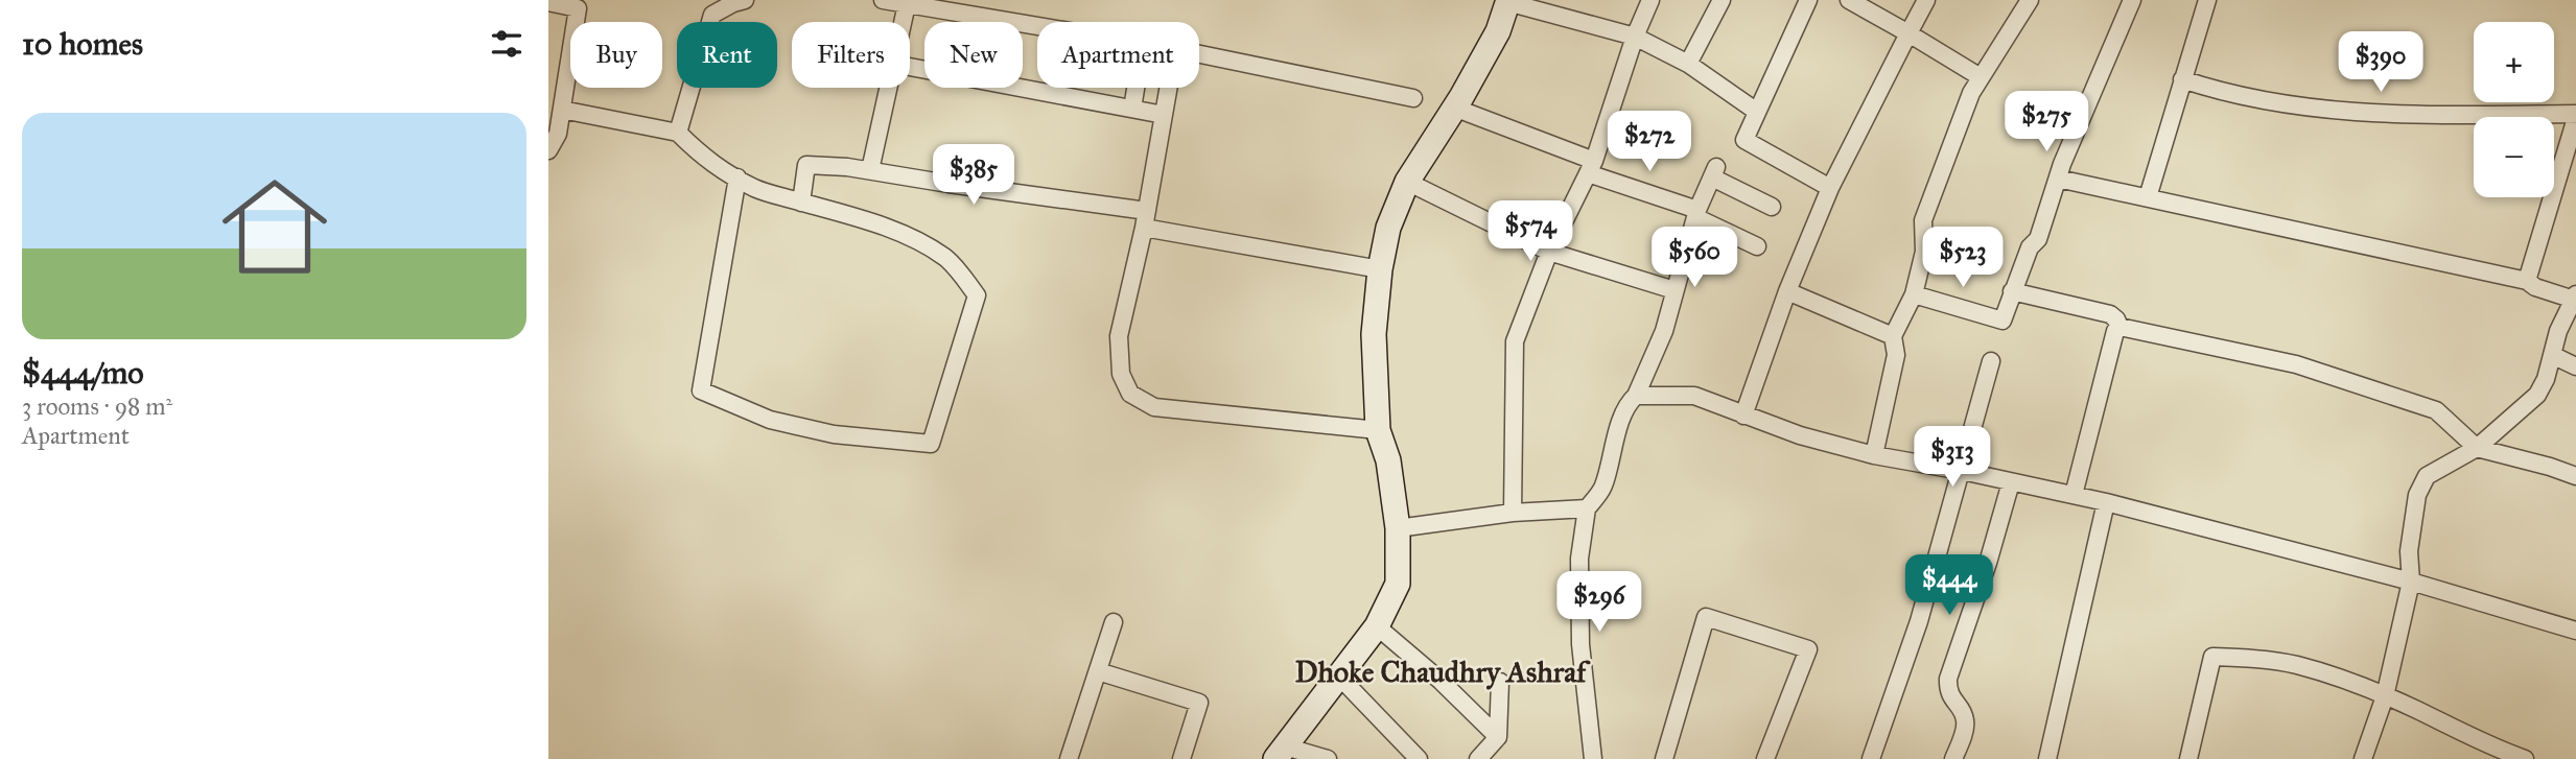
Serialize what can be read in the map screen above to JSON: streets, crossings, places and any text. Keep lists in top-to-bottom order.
{
  "districts": ["Dhoke Chaudhry Ashraf"],
  "page": {
    "heading": "10 homes",
    "map_buttons": ["+", "−"],
    "chip": [
      "Buy",
      "Rent",
      "Filters",
      "New",
      "Apartment"
    ],
    "price": [
      "$390",
      "$275",
      "$272",
      "$385",
      "$574",
      "$560",
      "$523",
      "$313",
      "$444",
      "$296"
    ],
    "list": [
      {
        "name": "$444/mo",
        "note": "3 rooms · 98 m² · Apartment"
      }
    ]
  }
}
